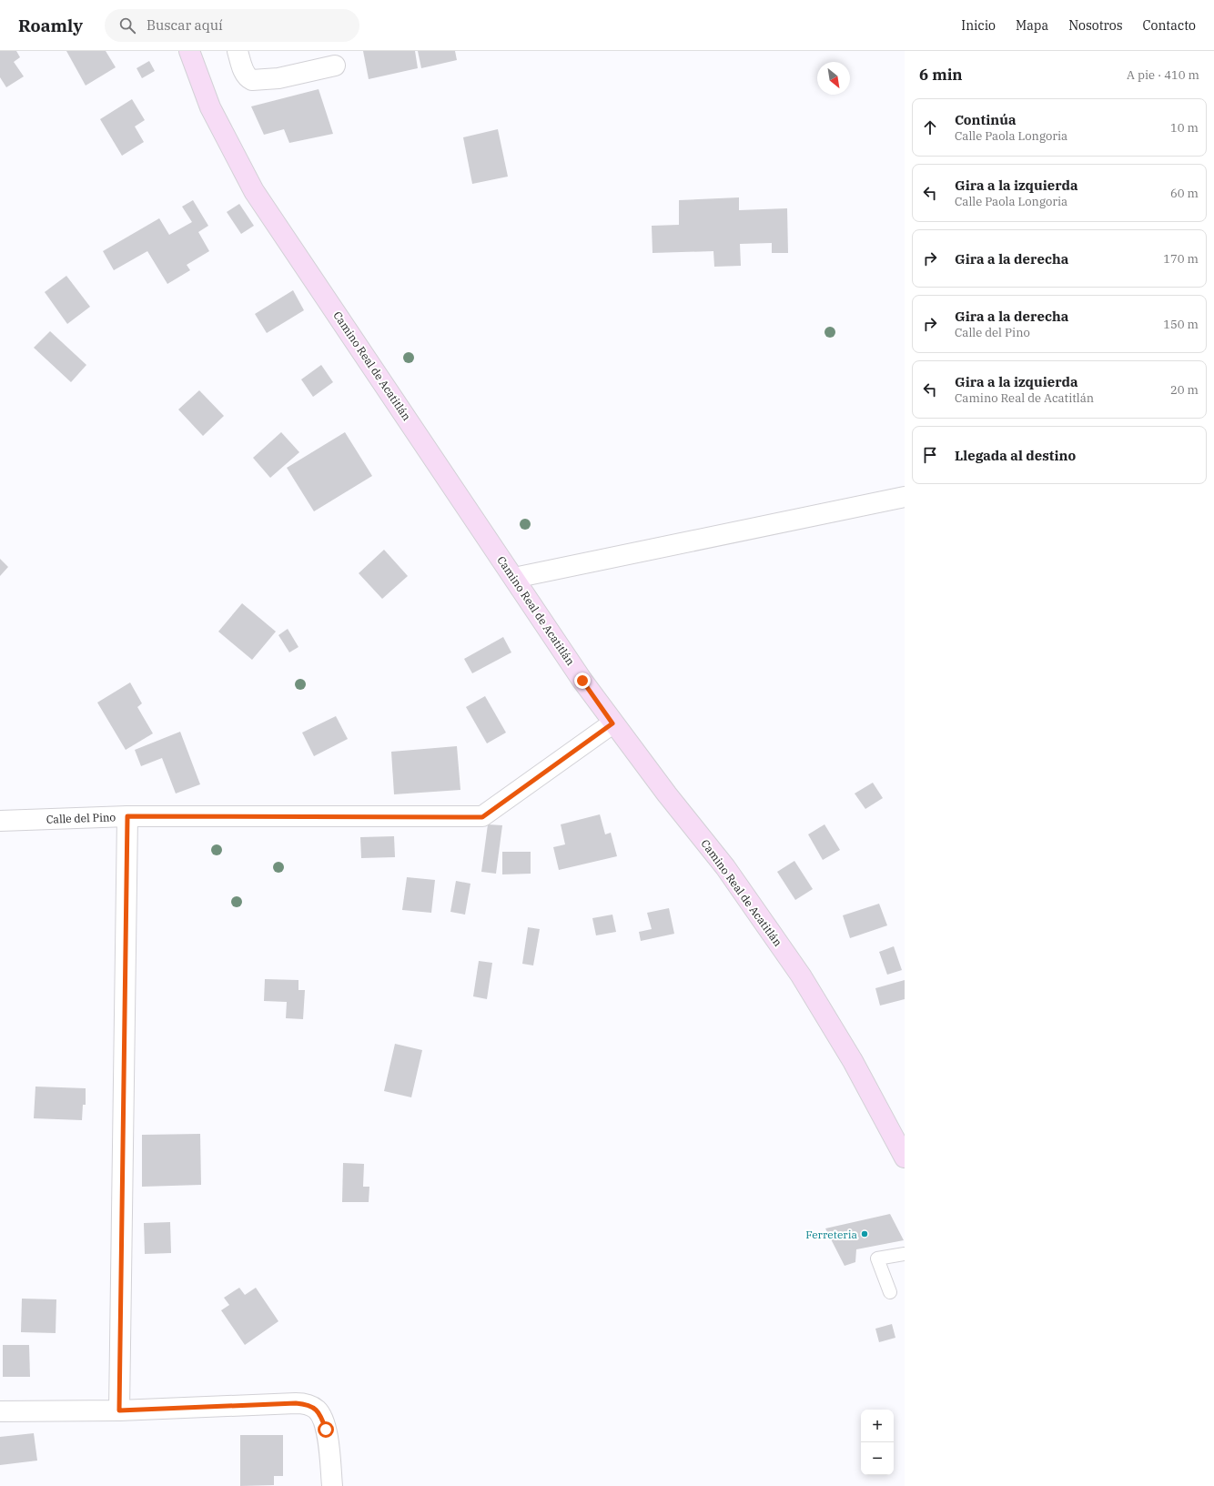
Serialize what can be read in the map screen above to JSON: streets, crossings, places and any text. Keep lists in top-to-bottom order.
{
  "streets": {
    "main road": ["Camino Real de Acatitlán"],
    "street": ["Calle del Pino"]
  },
  "crossings": [
    ["Camino Real de Acatitlán", "Calle del Pino"]
  ],
  "places": ["Ferreteria"],
  "north": "bottom right",
  "page": {
    "header": "Roamly",
    "search": "Buscar aquí",
    "nav": [
      "Inicio",
      "Mapa",
      "Nosotros",
      "Contacto"
    ],
    "heading": ["6 min", "A pie · 410 m"],
    "list": [
      ["Continúa", "Calle Paola Longoria", "10 m"],
      ["Gira a la izquierda", "Calle Paola Longoria", "60 m"],
      ["Gira a la derecha", "170 m"],
      ["Gira a la derecha", "Calle del Pino", "150 m"],
      ["Gira a la izquierda", "Camino Real de Acatitlán", "20 m"],
      "Llegada al destino"
    ],
    "map_buttons": ["+", "−"]
  }
}
